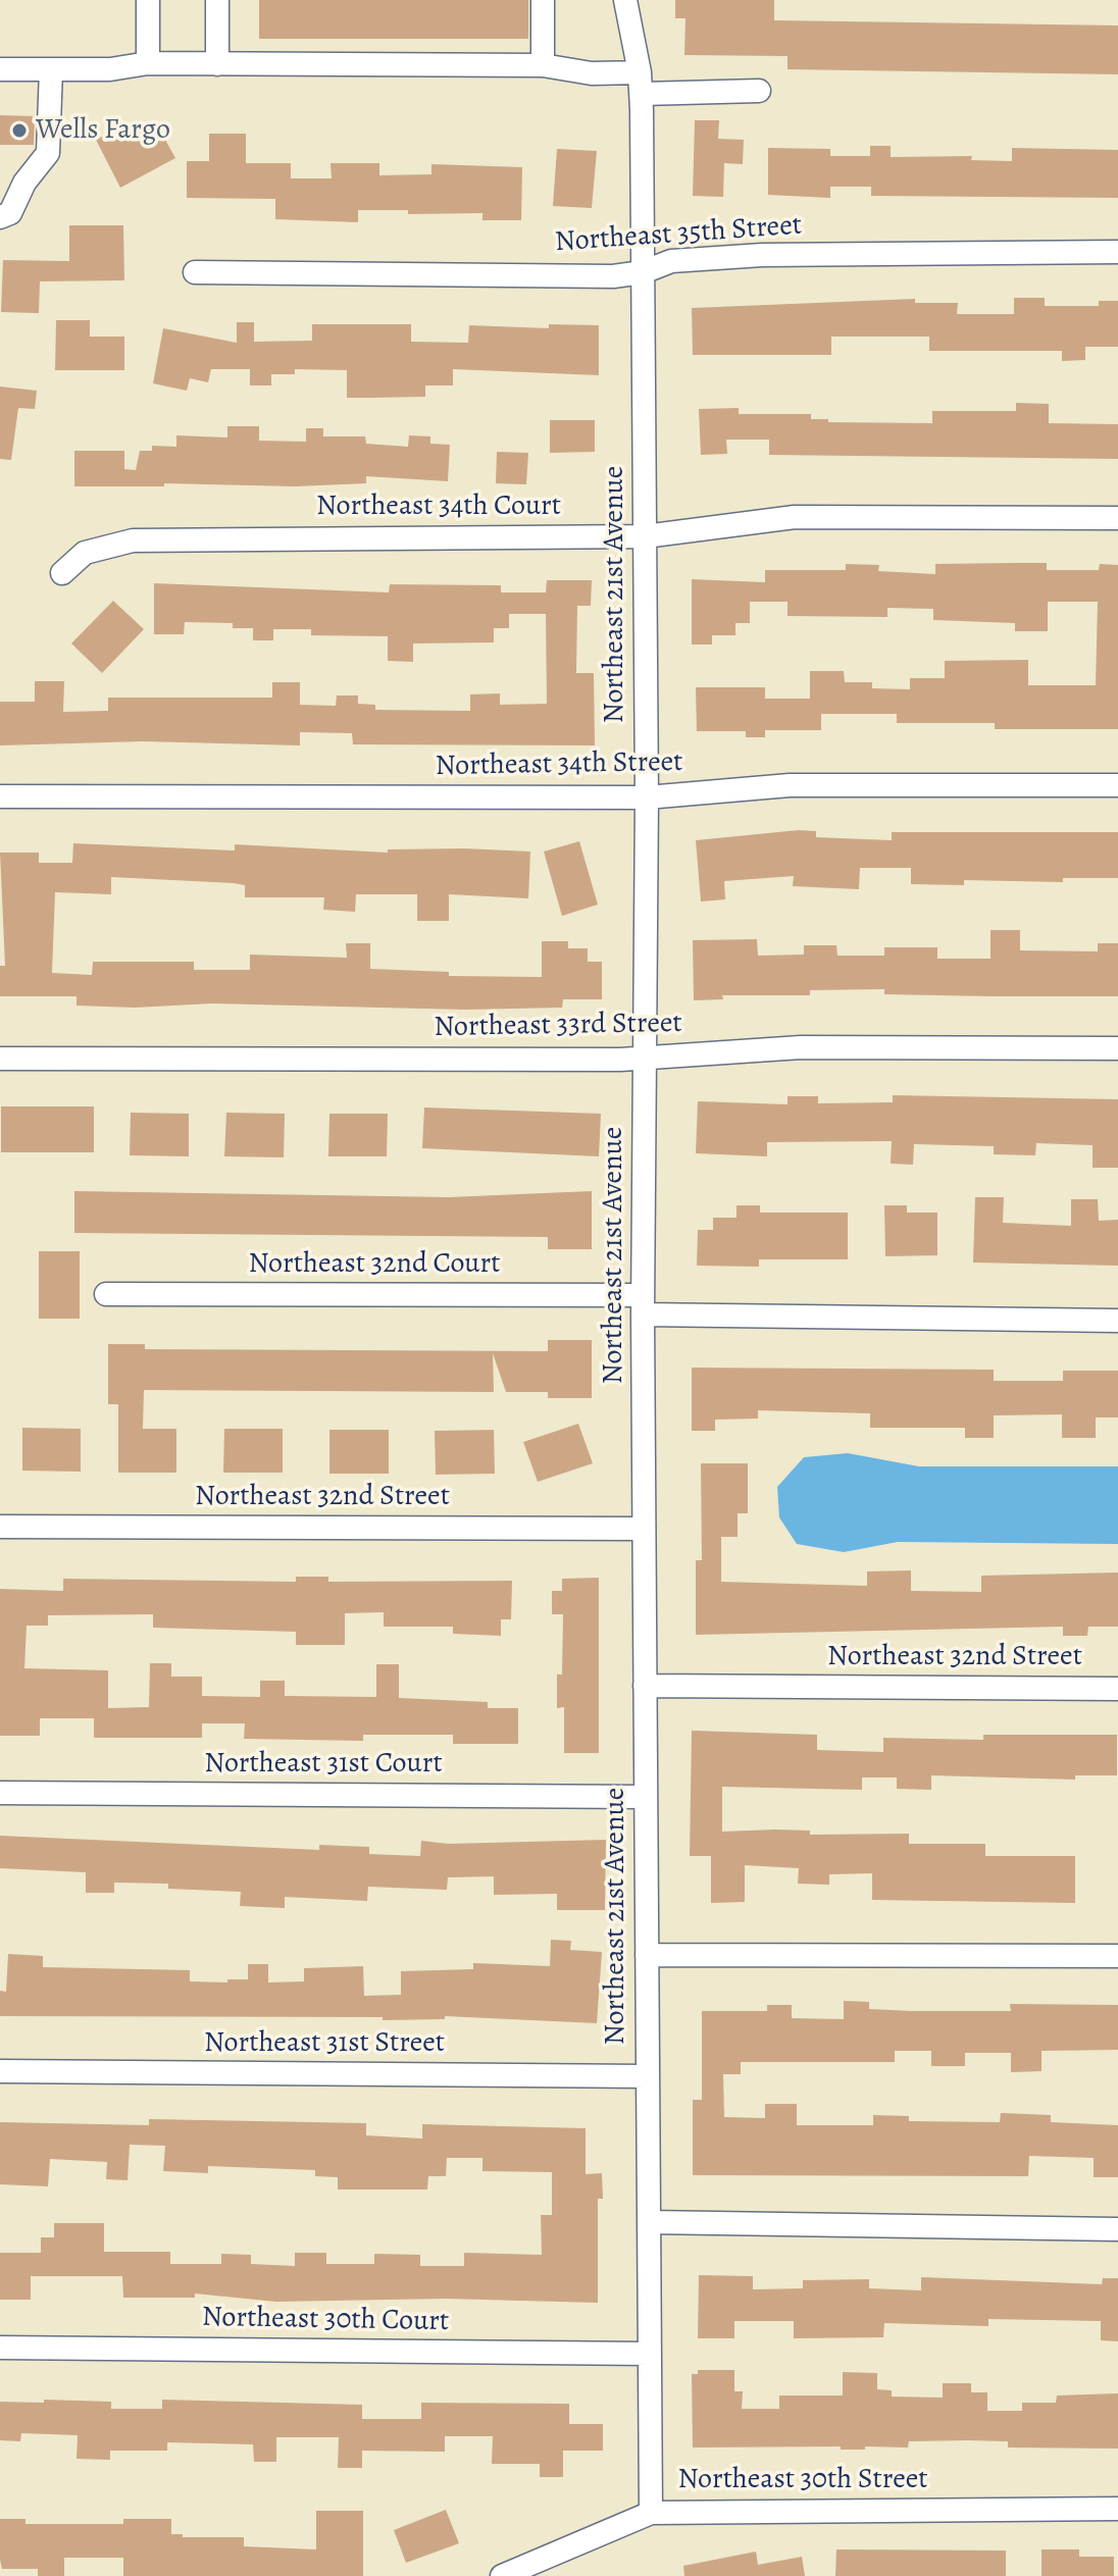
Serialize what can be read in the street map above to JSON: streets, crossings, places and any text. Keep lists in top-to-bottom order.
{
  "streets": {
    "street": [
      "Northeast 35th Street",
      "Northeast 34th Court",
      "Northeast 21st Avenue",
      "Northeast 34th Street",
      "Northeast 33rd Street",
      "Northeast 32nd Court",
      "Northeast 32nd Street",
      "Northeast 31st Court",
      "Northeast 31st Street",
      "Northeast 30th Court",
      "Northeast 30th Street"
    ]
  },
  "crossings": [
    ["Northeast 35th Street", "Northeast 21st Avenue"],
    ["Northeast 34th Court", "Northeast 21st Avenue"],
    ["Northeast 21st Avenue", "Northeast 34th Street"],
    ["Northeast 21st Avenue", "Northeast 33rd Street"],
    ["Northeast 21st Avenue", "Northeast 32nd Court"],
    ["Northeast 21st Avenue", "Northeast 32nd Street"],
    ["Northeast 21st Avenue", "Northeast 31st Court"],
    ["Northeast 21st Avenue", "Northeast 31st Street"],
    ["Northeast 21st Avenue", "Northeast 30th Court"],
    ["Northeast 21st Avenue", "Northeast 30th Street"]
  ],
  "places": ["Wells Fargo"]
}
